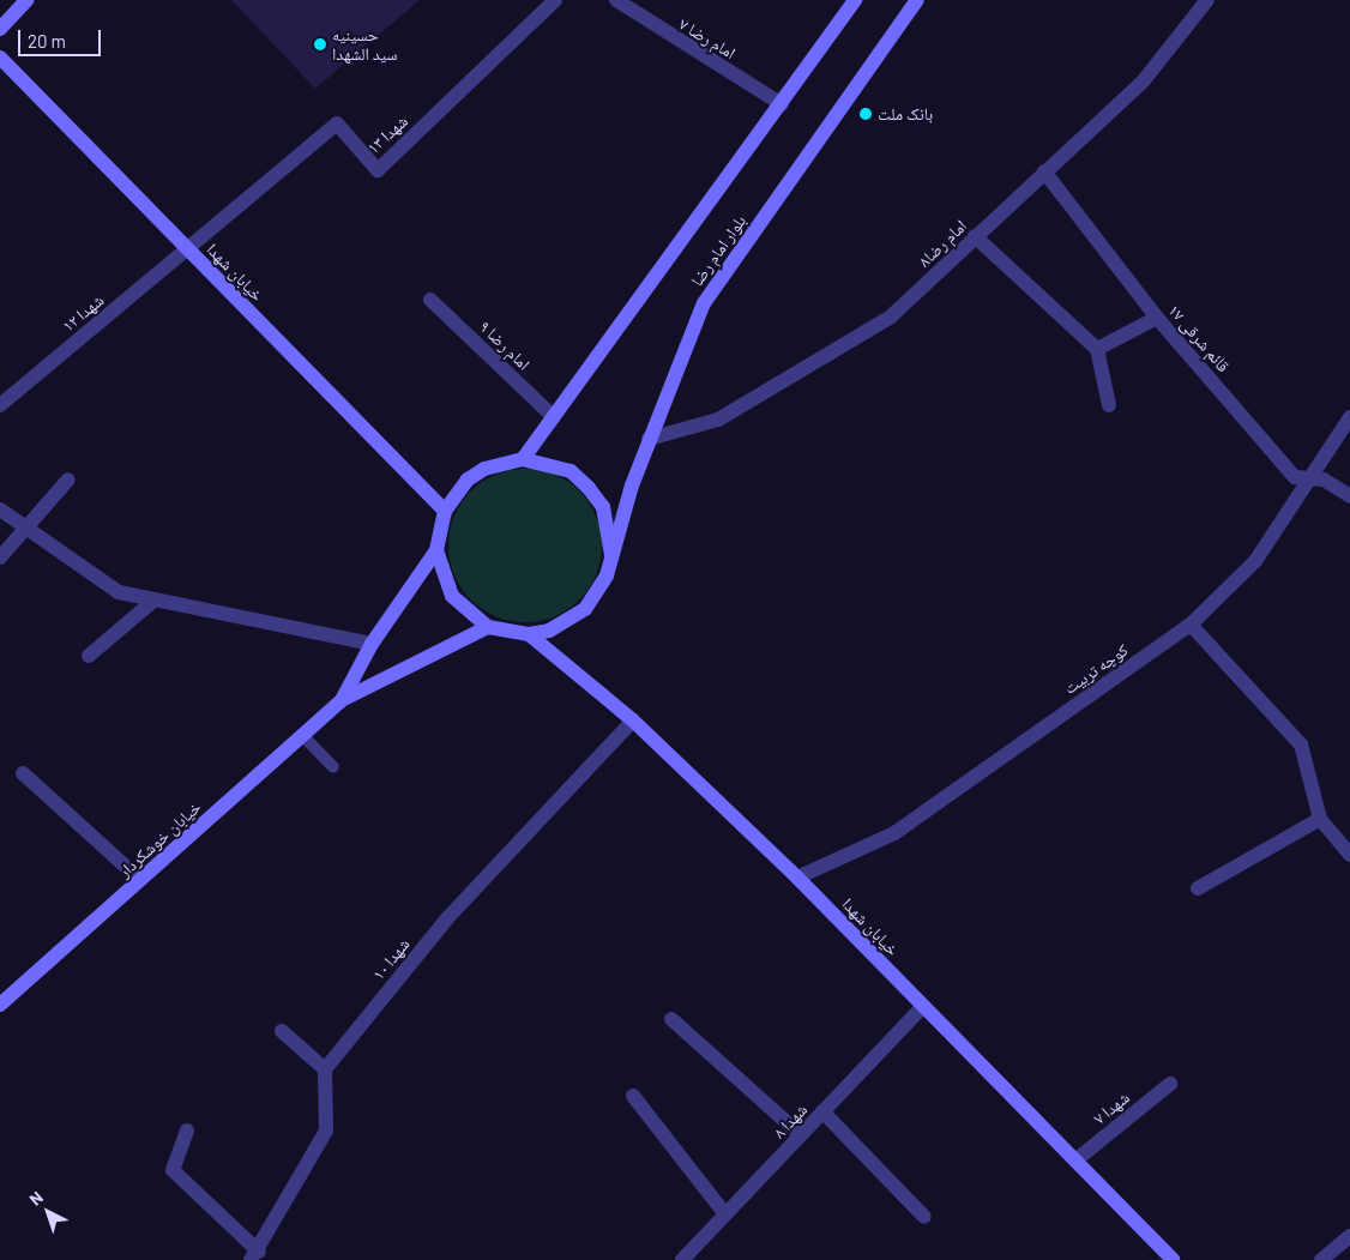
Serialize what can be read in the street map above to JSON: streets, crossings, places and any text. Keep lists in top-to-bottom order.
{
  "streets": {
    "main road": ["بلوار امام رضا", "خیابان شهدا", "خیابان خوشکردار"],
    "street": [
      "امام رضا ۷",
      "شهدا ۱۳",
      "۸امام رضا",
      "شهدا ۱۲",
      "قائم شرقی ۱۷",
      "امام رضا ۹",
      "کوچه تربیت",
      "شهدا ۱۰",
      "شهدا ۷",
      "شهدا ۸"
    ]
  },
  "crossings": [
    ["امام رضا ۷", "بلوار امام رضا"],
    ["شهدا ۱۳", "خیابان شهدا"],
    ["شهدا ۱۳", "شهدا ۱۲"],
    ["۸امام رضا", "بلوار امام رضا"],
    ["۸امام رضا", "قائم شرقی ۱۷"],
    ["بلوار امام رضا", "خیابان شهدا"],
    ["بلوار امام رضا", "امام رضا ۹"],
    ["خیابان شهدا", "شهدا ۱۲"],
    ["خیابان شهدا", "کوچه تربیت"],
    ["خیابان شهدا", "شهدا ۱۰"],
    ["خیابان شهدا", "شهدا ۷"],
    ["خیابان شهدا", "شهدا ۸"],
    ["قائم شرقی ۱۷", "کوچه تربیت"]
  ],
  "places": ["حسینیه سید الشهدا", "بانک ملت"],
  "scale_bar": "20 m",
  "north": "top left"
}
